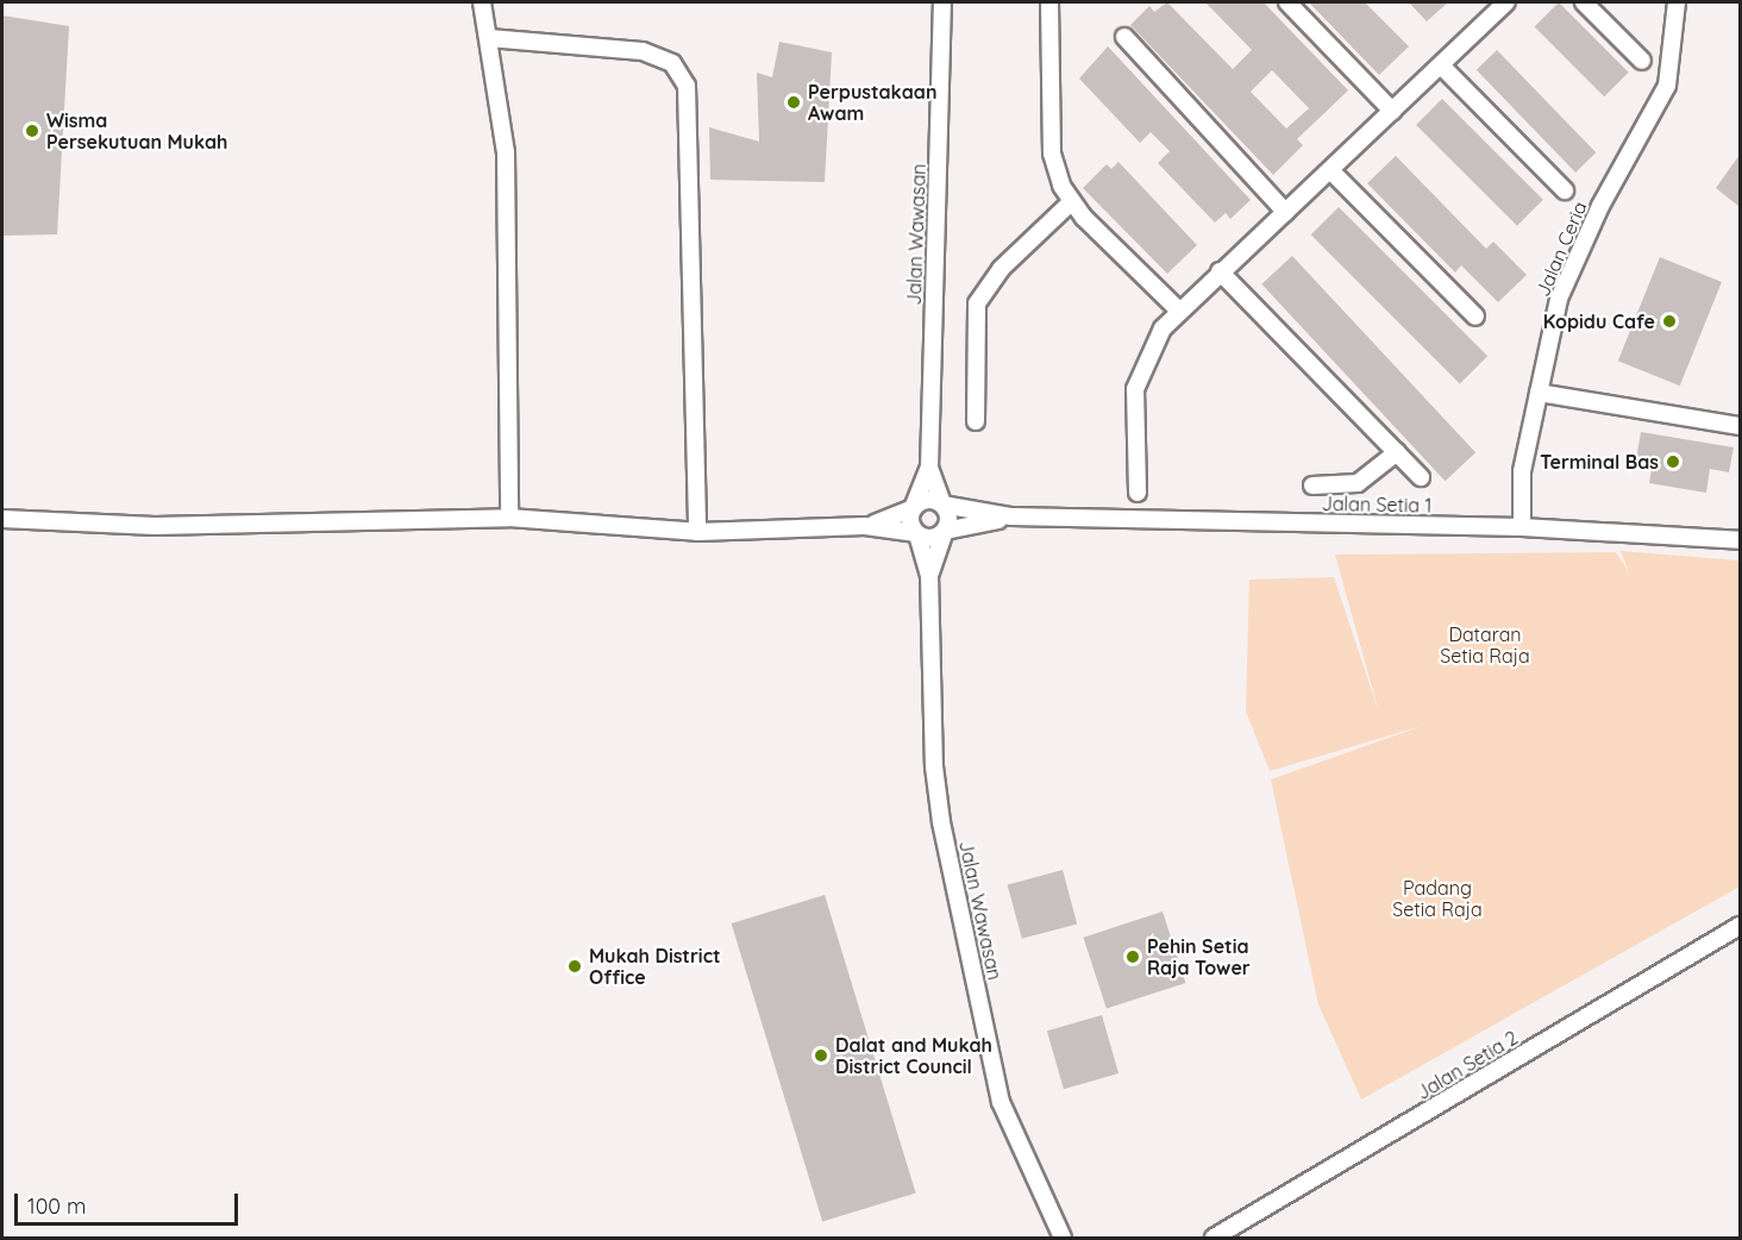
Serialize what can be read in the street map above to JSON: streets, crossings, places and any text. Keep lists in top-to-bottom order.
{
  "streets": {
    "street": [
      "Jalan Wawasan",
      "Jalan Ceria",
      "Jalan Setia 1",
      "Jalan Setia 2"
    ]
  },
  "crossings": [
    ["Jalan Wawasan", "Jalan Setia 1"],
    ["Jalan Ceria", "Jalan Setia 1"]
  ],
  "parks": ["Dataran Setia Raja", "Padang Setia Raja"],
  "places": [
    "Perpustakaan Awam",
    "Wisma Persekutuan Mukah",
    "Kopidu Cafe",
    "Terminal Bas",
    "Pehin Setia Raja Tower",
    "Mukah District Office",
    "Dalat and Mukah District Council"
  ],
  "scale_bar": "100 m"
}
